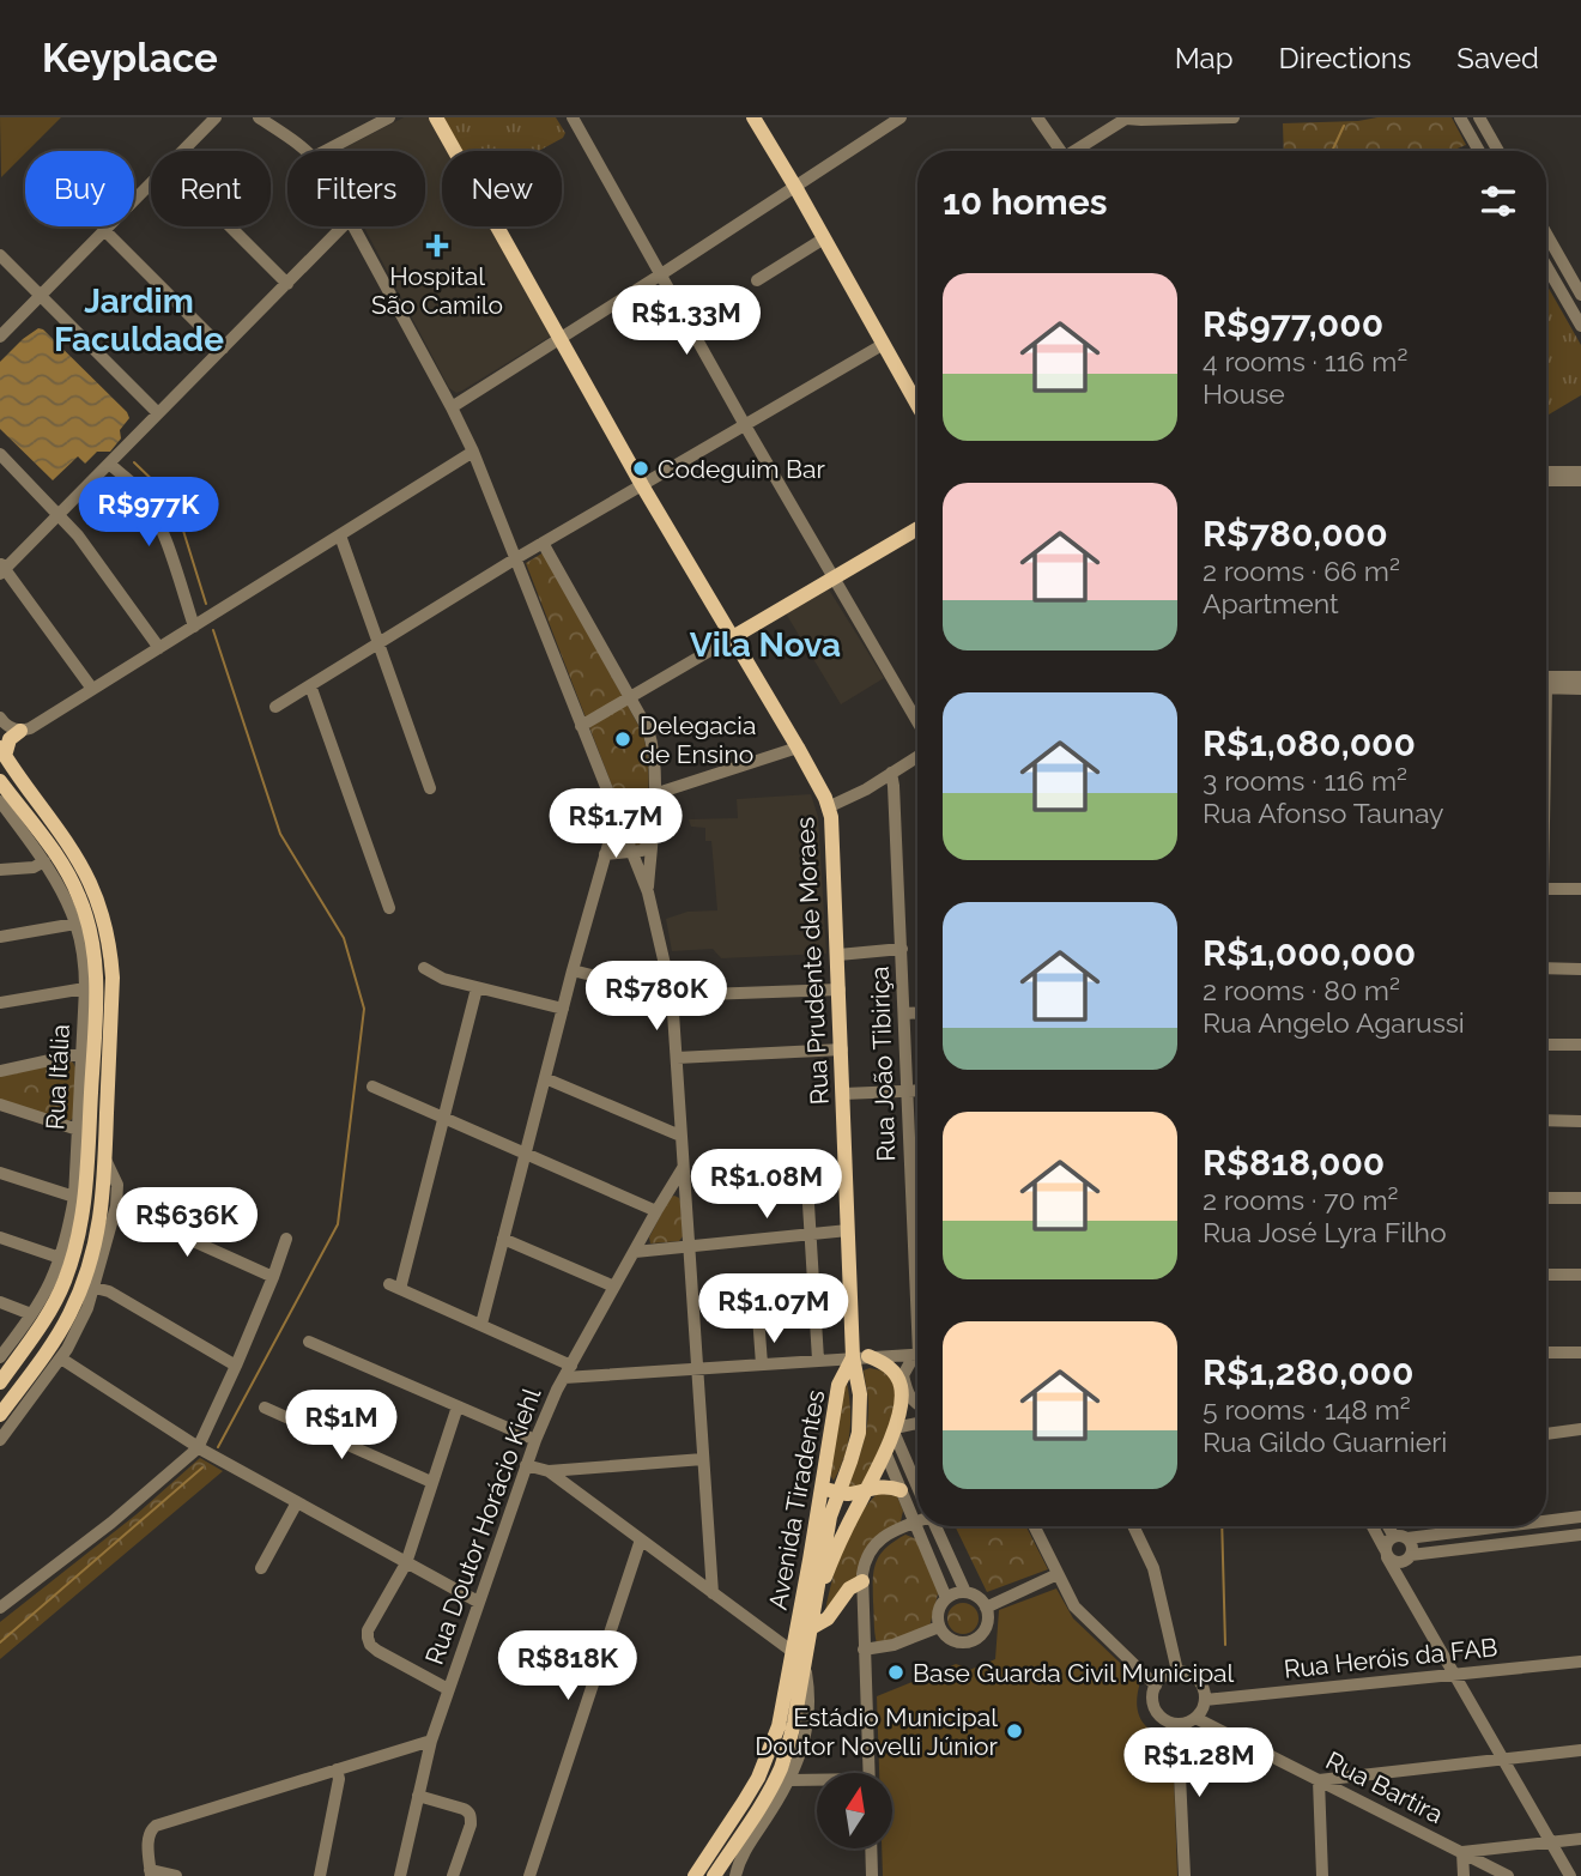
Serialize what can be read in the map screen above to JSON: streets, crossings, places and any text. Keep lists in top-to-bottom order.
{
  "streets": {
    "main road": ["Rua Prudente de Moraes", "Avenida Tiradentes"],
    "street": [
      "Rua João Tibiriça",
      "Rua Itália",
      "Rua Doutor Horácio Kiehl",
      "Rua Heróis da FAB",
      "Rua Bartira"
    ]
  },
  "crossings": [
    ["Rua Prudente de Moraes", "Avenida Tiradentes"],
    ["Rua Heróis da FAB", "Rua Bartira"]
  ],
  "districts": ["Jardim Faculdade", "Vila Nova"],
  "places": {
    "health": ["Hospital São Camilo"],
    "other": [
      "Codeguim Bar",
      "Delegacia de Ensino",
      "Base Guarda Civil Municipal",
      "Estádio Municipal Doutor Novelli Júnior"
    ]
  },
  "north": "top",
  "page": {
    "header": "Keyplace",
    "nav": ["Map", "Directions", "Saved"],
    "chip": [
      "Buy",
      "Rent",
      "Filters",
      "New"
    ],
    "heading": "10 homes",
    "list": [
      {
        "name": "R$977,000",
        "note": "4 rooms · 116 m² · House"
      },
      {
        "name": "R$780,000",
        "note": "2 rooms · 66 m² · Apartment"
      },
      {
        "name": "R$1,080,000",
        "note": "3 rooms · 116 m² · Rua Afonso Taunay"
      },
      {
        "name": "R$1,000,000",
        "note": "2 rooms · 80 m² · Rua Angelo Agarussi"
      },
      {
        "name": "R$818,000",
        "note": "2 rooms · 70 m² · Rua José Lyra Filho"
      },
      {
        "name": "R$1,280,000",
        "note": "5 rooms · 148 m² · Rua Gildo Guarnieri"
      }
    ],
    "price": [
      "R$1.33M",
      "R$977K",
      "R$1.7M",
      "R$780K",
      "R$1.08M",
      "R$636K",
      "R$1.07M",
      "R$1M",
      "R$818K",
      "R$1.28M"
    ]
  }
}
